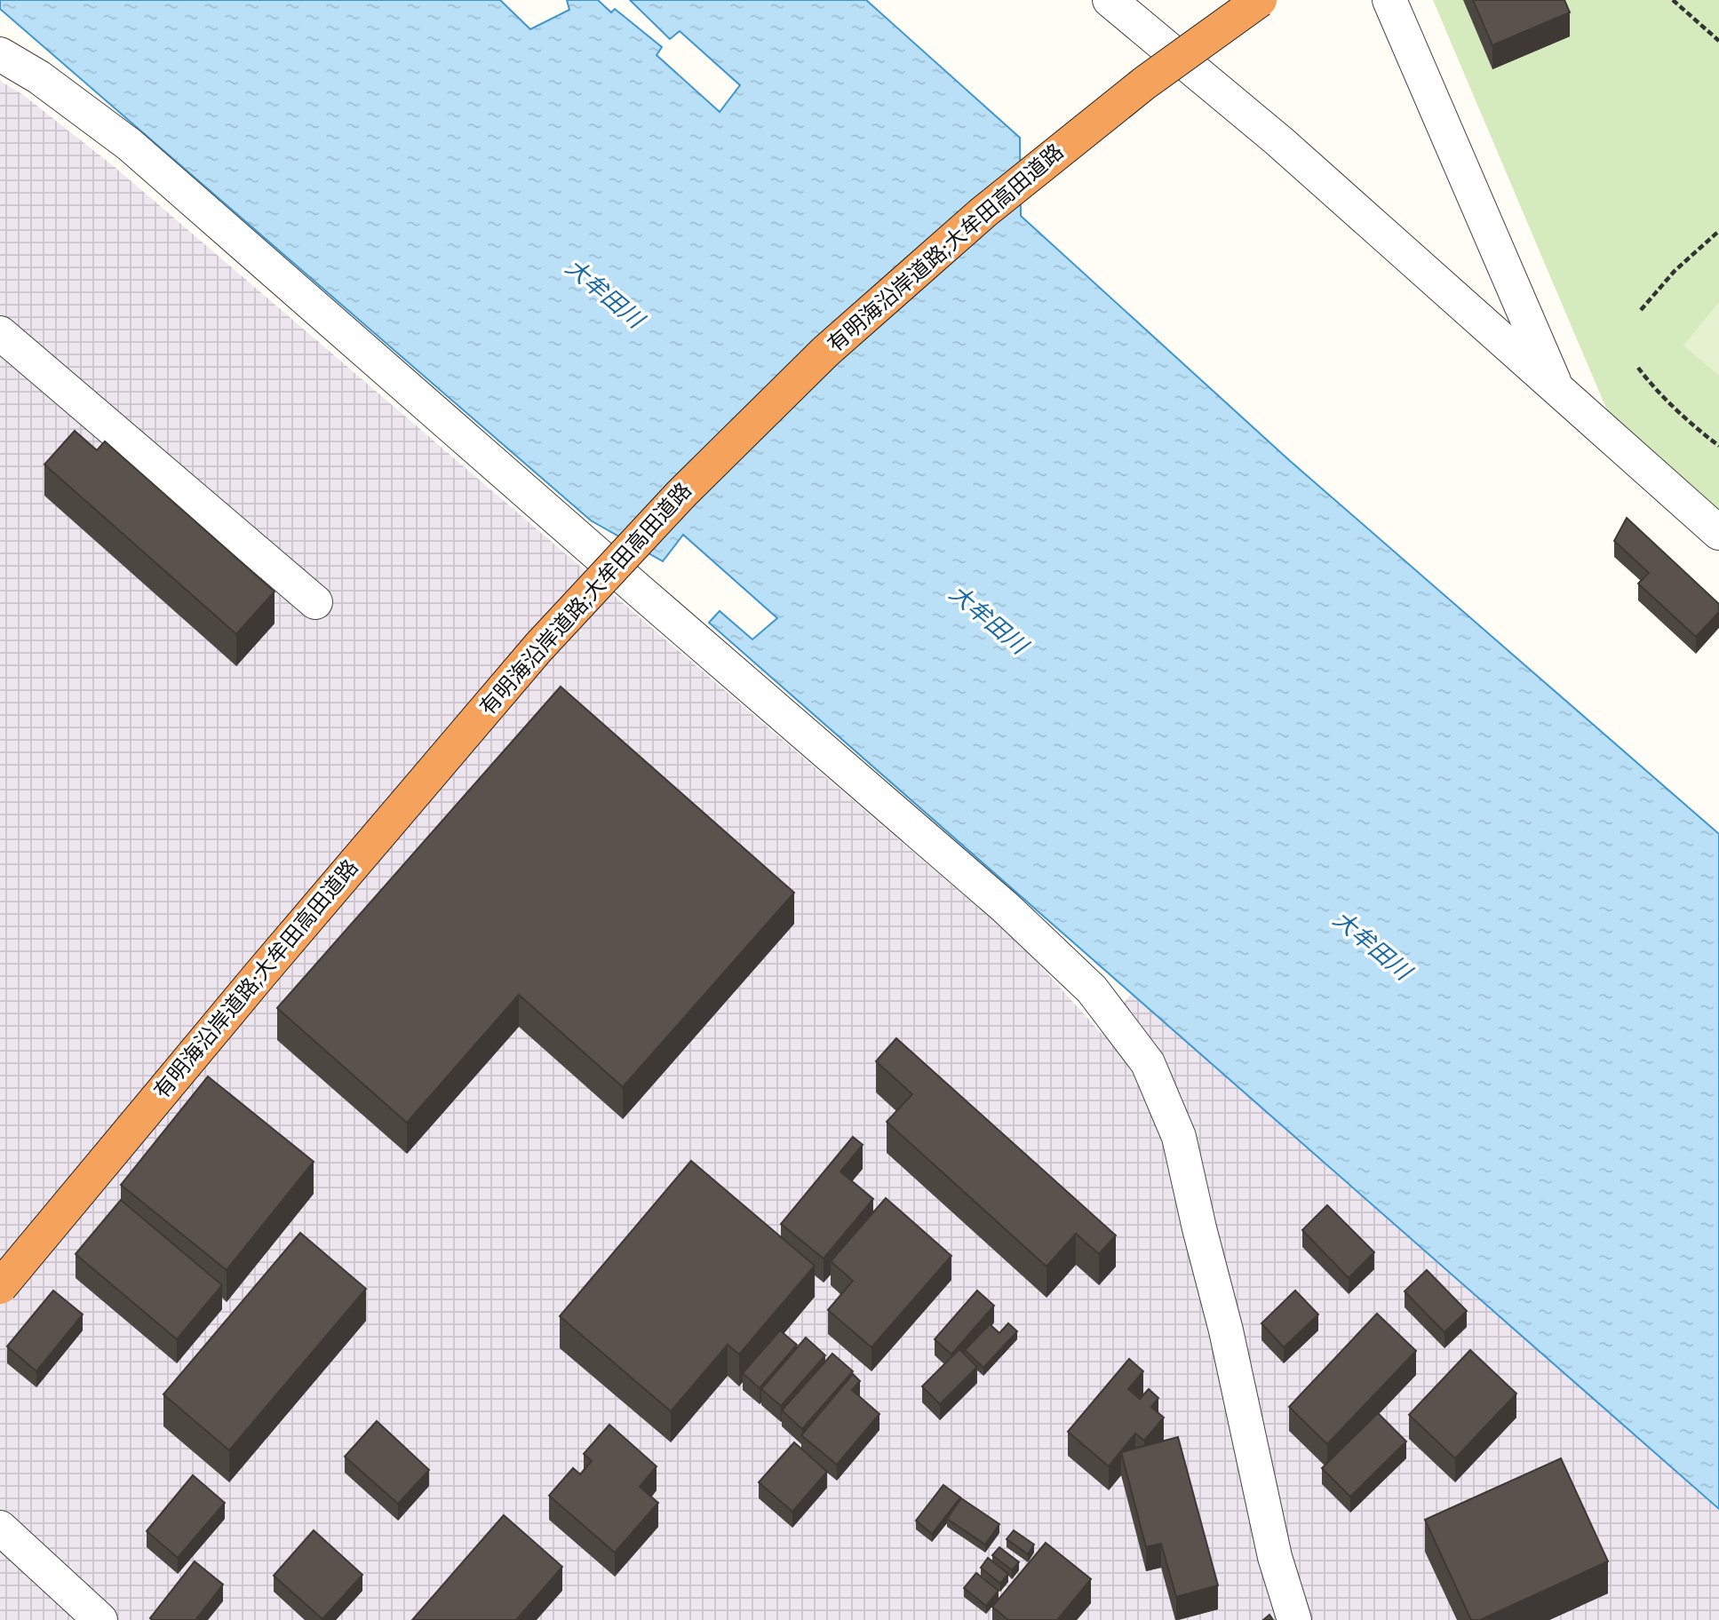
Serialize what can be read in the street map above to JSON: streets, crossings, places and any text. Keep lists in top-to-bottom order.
{
  "streets": {
    "highway": ["有明海沿岸道路;大牟田高田道路"]
  },
  "water": ["大牟田川"]
}
